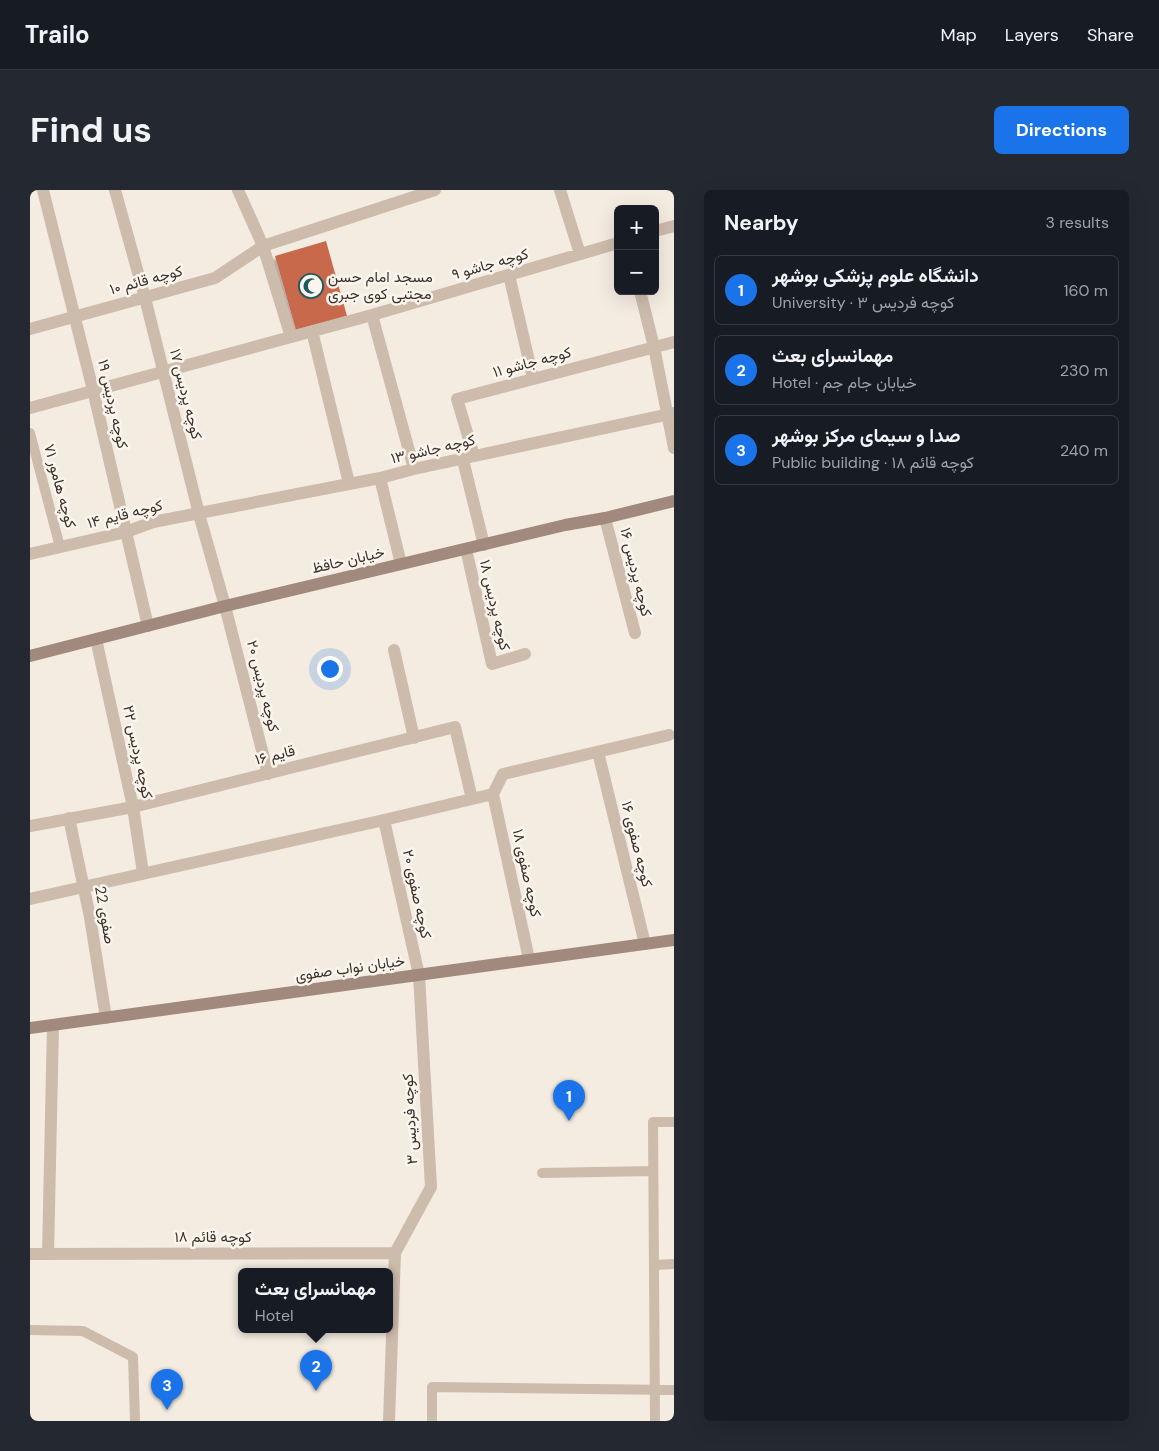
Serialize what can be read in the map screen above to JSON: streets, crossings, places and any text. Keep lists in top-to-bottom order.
{
  "streets": {
    "street": [
      "کوچه جاشو ۹",
      "کوچه قائم ۱۰",
      "کوچه جاشو ۱۱",
      "کوچه پردیس ۱۷",
      "کوچه پردیس ۱۹",
      "کوچه جاشو ۱۳",
      "کوچه قایم ۱۴",
      "خیابان حافظ",
      "کوچه پردیس ۱۶",
      "کوچه پردیس ۱۸",
      "کوچه پردیس ۲۰",
      "کوچه پردیس ۲۲",
      "قایم ۱۶",
      "کوچه صفوی ۱۶",
      "کوچه صفوی ۱۸",
      "کوچه صفوی ۲۰",
      "صفوی 22",
      "خیابان نواب صفوی",
      "کوچه فردیس ۳",
      "کوچه قائم ۱۸"
    ],
    "lane": ["کوچه هامور ۷۱"]
  },
  "crossings": [
    ["کوچه جاشو ۹", "کوچه پردیس ۱۷"],
    ["کوچه جاشو ۹", "کوچه پردیس ۱۹"],
    ["کوچه قائم ۱۰", "کوچه پردیس ۱۷"],
    ["کوچه قائم ۱۰", "کوچه پردیس ۱۹"],
    ["کوچه جاشو ۱۱", "کوچه جاشو ۱۳"],
    ["کوچه پردیس ۱۷", "کوچه جاشو ۱۳"],
    ["کوچه پردیس ۱۷", "کوچه قایم ۱۴"],
    ["کوچه پردیس ۱۷", "خیابان حافظ"],
    ["کوچه پردیس ۱۷", "کوچه پردیس ۲۰"],
    ["کوچه پردیس ۱۹", "کوچه قایم ۱۴"],
    ["کوچه پردیس ۱۹", "خیابان حافظ"],
    ["کوچه جاشو ۱۳", "کوچه قایم ۱۴"],
    ["کوچه هامور ۷۱", "کوچه قایم ۱۴"],
    ["خیابان حافظ", "کوچه پردیس ۱۶"],
    ["خیابان حافظ", "کوچه پردیس ۱۸"],
    ["خیابان حافظ", "کوچه پردیس ۲۰"],
    ["خیابان حافظ", "کوچه پردیس ۲۲"],
    ["کوچه پردیس ۲۰", "قایم ۱۶"],
    ["کوچه پردیس ۲۲", "قایم ۱۶"],
    ["قایم ۱۶", "صفوی 22"],
    ["کوچه صفوی ۱۶", "خیابان نواب صفوی"],
    ["کوچه صفوی ۱۸", "خیابان نواب صفوی"],
    ["کوچه صفوی ۲۰", "خیابان نواب صفوی"],
    ["کوچه صفوی ۲۰", "کوچه فردیس ۳"],
    ["صفوی 22", "خیابان نواب صفوی"],
    ["خیابان نواب صفوی", "کوچه فردیس ۳"],
    ["کوچه فردیس ۳", "کوچه قائم ۱۸"]
  ],
  "places": {
    "mosque": ["مسجد امام حسن مجتبی کوی جبری"]
  },
  "page": {
    "header": "Trailo",
    "nav": ["Map", "Layers", "Share"],
    "buttons": "Directions",
    "title": "Find us",
    "heading": ["Nearby", "3 results"],
    "map_buttons": ["+", "−"],
    "list": [
      {
        "mark": "1",
        "name": "دانشگاه علوم پزشکی بوشهر",
        "note": "University · کوچه فردیس ۳",
        "value": "160 m"
      },
      {
        "mark": "2",
        "name": "مهمانسرای بعث",
        "note": "Hotel · خیابان جام جم",
        "value": "230 m"
      },
      {
        "mark": "3",
        "name": "صدا و سیمای مرکز بوشهر",
        "note": "Public building · کوچه قائم ۱۸",
        "value": "240 m"
      }
    ],
    "pins": ["1", "2", "3"],
    "popup": ["مهمانسرای بعث", "Hotel"]
  }
}
